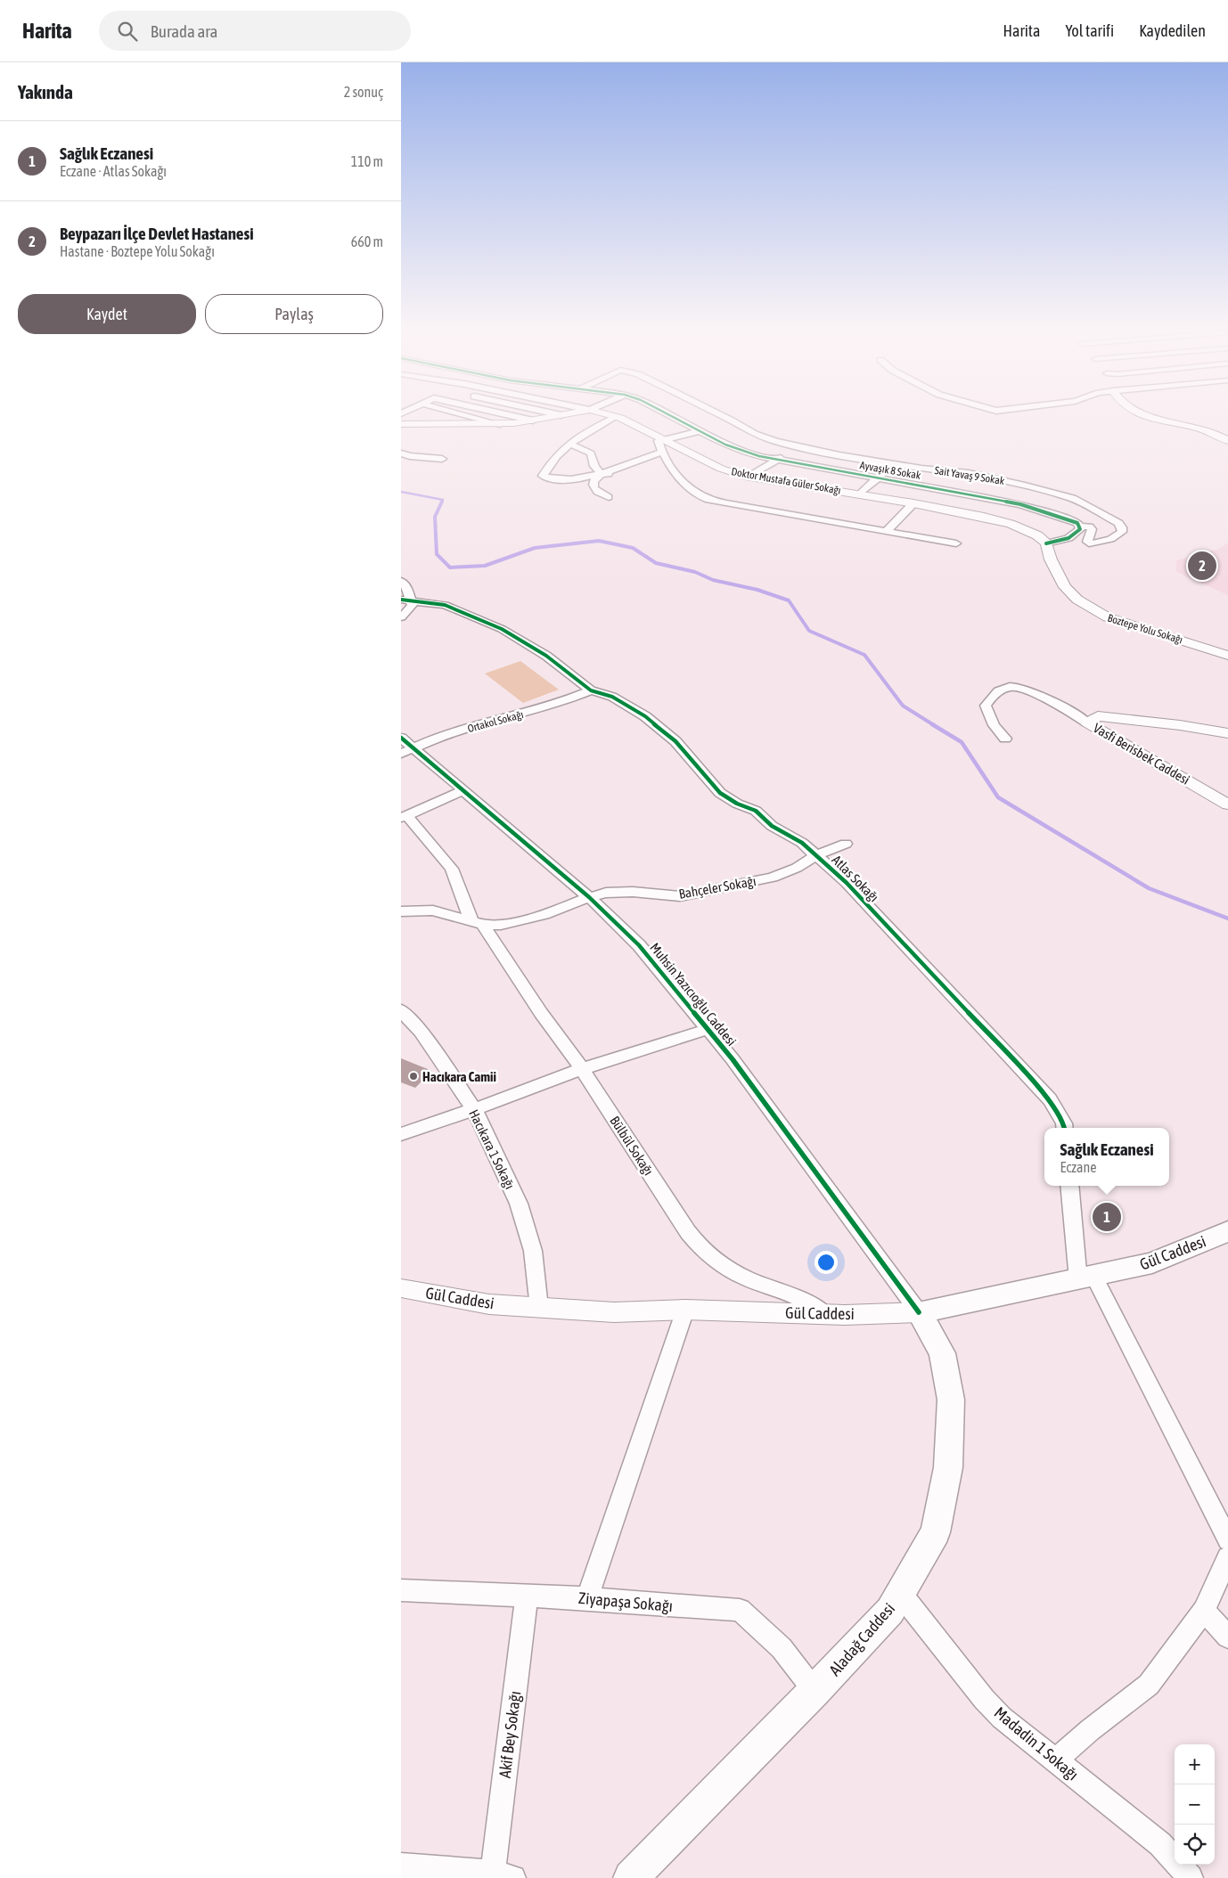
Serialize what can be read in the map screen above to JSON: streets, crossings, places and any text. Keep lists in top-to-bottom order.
{
  "streets": {
    "main road": ["Gül Caddesi", "Aladağ Caddesi"],
    "street": [
      "Ayvaşık 8 Sokak",
      "Sait Yavaş 9 Sokak",
      "Doktor Mustafa Güler Sokağı",
      "Boztepe Yolu Sokağı",
      "Ortakol Sokağı",
      "Vasfi Berisbek Caddesi",
      "Atlas Sokağı",
      "Bahçeler Sokağı",
      "Muhsin Yazıcıoğlu Caddesi",
      "Bülbül Sokağı",
      "Hacıkara 1 Sokağı",
      "Ziyapaşa Sokağı",
      "Akif Bey Sokağı",
      "Madadin 1 Sokağı"
    ]
  },
  "crossings": [
    ["Ayvaşık 8 Sokak", "Sait Yavaş 9 Sokak"],
    ["Doktor Mustafa Güler Sokağı", "Boztepe Yolu Sokağı"],
    ["Ortakol Sokağı", "Atlas Sokağı"],
    ["Ortakol Sokağı", "Muhsin Yazıcıoğlu Caddesi"],
    ["Atlas Sokağı", "Bahçeler Sokağı"],
    ["Bahçeler Sokağı", "Muhsin Yazıcıoğlu Caddesi"],
    ["Bahçeler Sokağı", "Bülbül Sokağı"],
    ["Muhsin Yazıcıoğlu Caddesi", "Gül Caddesi"],
    ["Muhsin Yazıcıoğlu Caddesi", "Aladağ Caddesi"],
    ["Bülbül Sokağı", "Gül Caddesi"],
    ["Hacıkara 1 Sokağı", "Gül Caddesi"],
    ["Gül Caddesi", "Aladağ Caddesi"],
    ["Ziyapaşa Sokağı", "Aladağ Caddesi"],
    ["Ziyapaşa Sokağı", "Akif Bey Sokağı"],
    ["Aladağ Caddesi", "Madadin 1 Sokağı"]
  ],
  "places": ["Hacıkara Camii"],
  "page": {
    "header": "Harita",
    "search": "Burada ara",
    "nav": ["Harita", "Yol tarifi", "Kaydedilen"],
    "heading": ["Yakında", "2 sonuç"],
    "list": [
      {
        "mark": "1",
        "name": "Sağlık Eczanesi",
        "note": "Eczane · Atlas Sokağı",
        "value": "110 m"
      },
      {
        "mark": "2",
        "name": "Beypazarı İlçe Devlet Hastanesi",
        "note": "Hastane · Boztepe Yolu Sokağı",
        "value": "660 m"
      }
    ],
    "buttons": ["Kaydet", "Paylaş"],
    "pins": ["2", "1"],
    "popup": ["Sağlık Eczanesi", "Eczane"],
    "map_buttons": ["+", "−"]
  }
}
